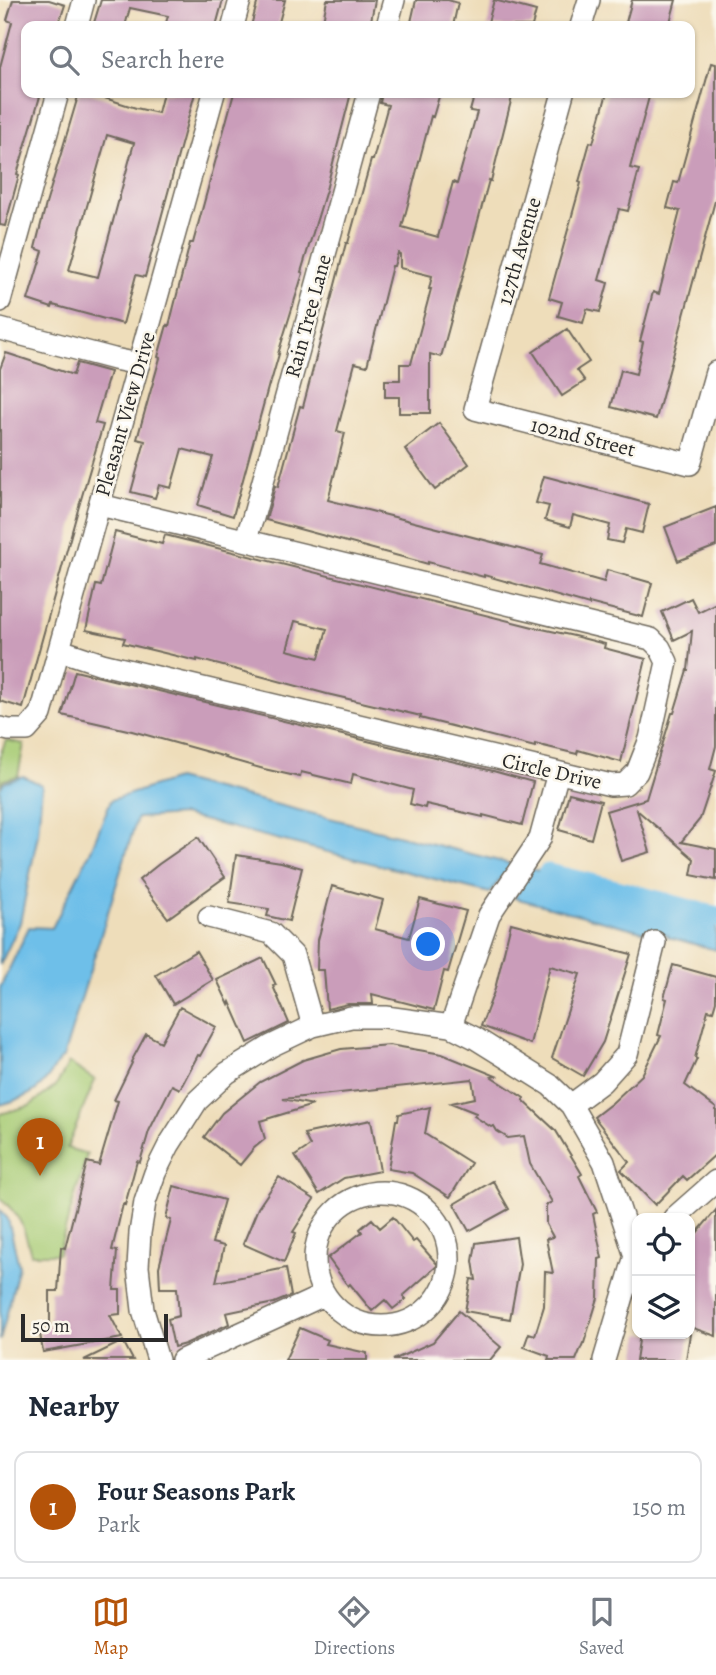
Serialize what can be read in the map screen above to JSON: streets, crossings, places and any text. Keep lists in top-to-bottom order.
{
  "streets": {
    "street": [
      "127th Avenue",
      "Rain Tree Lane",
      "Pleasant View Drive",
      "102nd Street",
      "Circle Drive"
    ]
  },
  "crossings": [
    ["127th Avenue", "102nd Street"],
    ["Rain Tree Lane", "Circle Drive"],
    ["Pleasant View Drive", "Circle Drive"]
  ],
  "scale_bar": "50 m",
  "page": {
    "search": "Search here",
    "pins": "1",
    "scale": "50 m",
    "heading": "Nearby",
    "list": [
      {
        "mark": "1",
        "name": "Four Seasons Park",
        "note": "Park",
        "value": "150 m"
      }
    ],
    "nav": ["Map", "Directions", "Saved"]
  }
}
